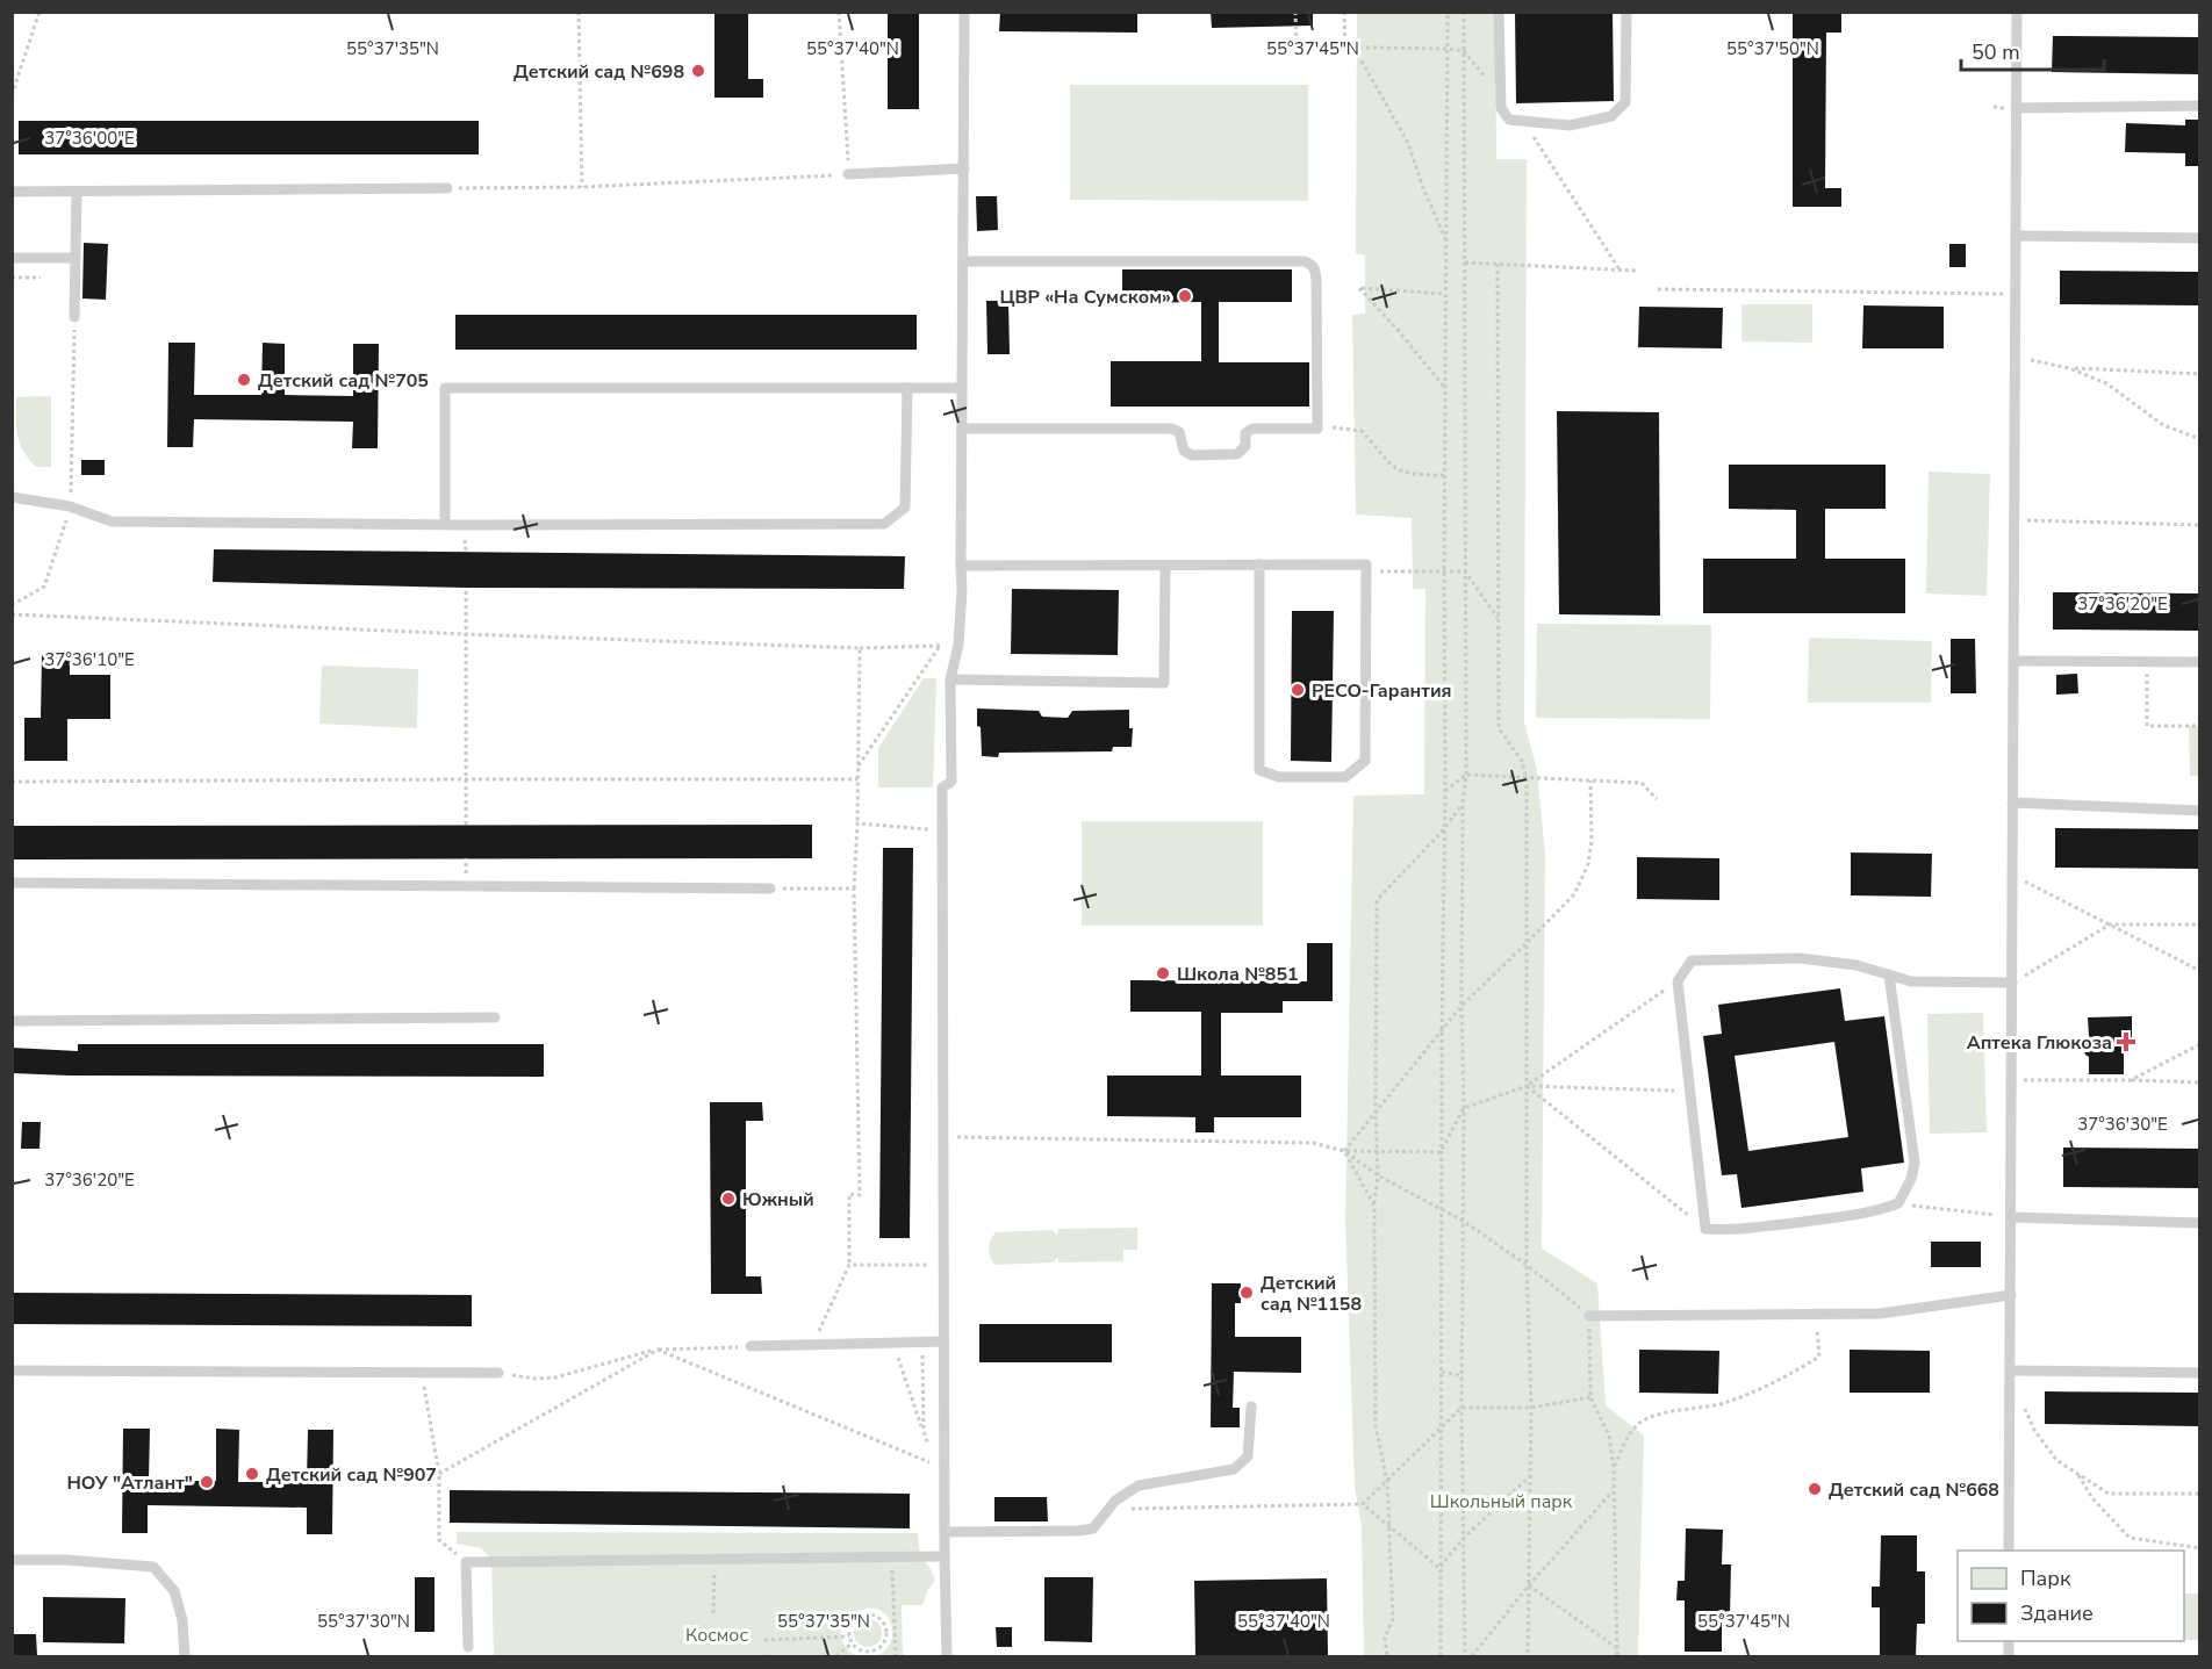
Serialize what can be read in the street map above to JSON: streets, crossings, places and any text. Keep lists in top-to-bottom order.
{
  "parks": ["Школьный парк", "Космос"],
  "places": {
    "other": [
      "Детский сад №698",
      "ЦВР «На Сумском»",
      "Детский сад №705",
      "РЕСО-Гарантия",
      "Школа №851",
      "Южный",
      "Детский сад №1158",
      "Детский сад №907",
      "НОУ \"Атлант\"",
      "Детский сад №668"
    ],
    "health": ["Аптека Глюкоза"]
  },
  "legend": ["Парк", "Здание"],
  "scale_bar": "50 m",
  "coordinates": [
    "55°37'35\"N",
    "55°37'40\"N",
    "55°37'45\"N",
    "55°37'50\"N",
    "37°36'00\"E",
    "37°36'20\"E",
    "37°36'10\"E",
    "37°36'30\"E",
    "55°37'30\"N"
  ]
}
